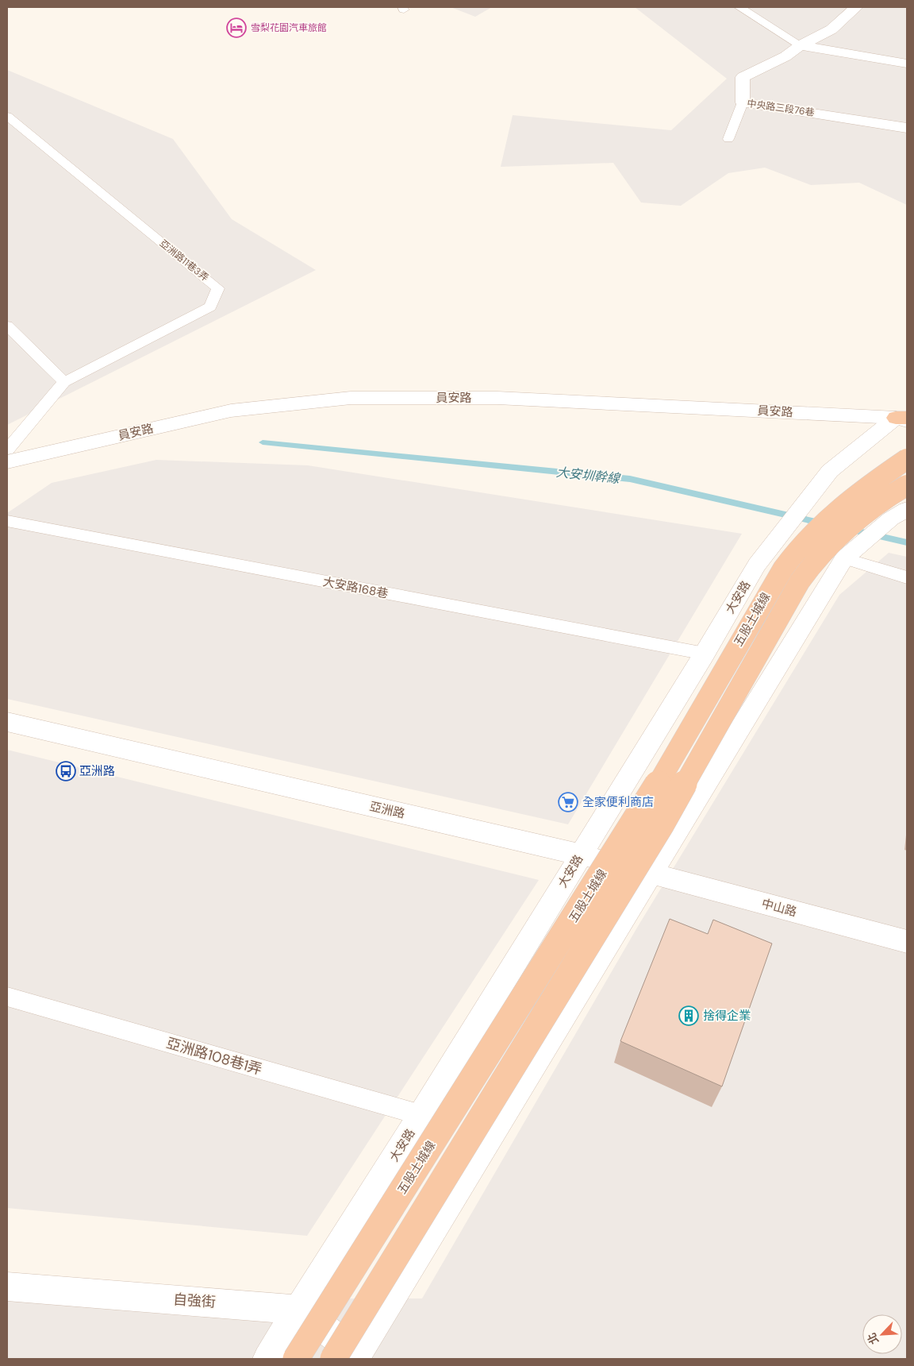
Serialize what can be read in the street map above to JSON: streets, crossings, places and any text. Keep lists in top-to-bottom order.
{
  "streets": {
    "highway": ["五股土城線"],
    "street": [
      "中央路三段76巷",
      "員安路",
      "大安路",
      "亞洲路",
      "中山路",
      "自強街"
    ],
    "lane": ["亞洲路11巷3弄", "大安路168巷", "亞洲路108巷1弄"]
  },
  "crossings": [
    ["員安路", "大安路"],
    ["大安路168巷", "大安路"],
    ["大安路", "亞洲路"],
    ["大安路", "亞洲路108巷1弄"],
    ["大安路", "自強街"],
    ["亞洲路", "中山路"]
  ],
  "water": ["大安圳幹線"],
  "places": {
    "hotel": ["雪梨花園汽車旅館"],
    "bus stop": ["亞洲路"],
    "supermarket": ["全家便利商店"],
    "building": ["捨得企業"]
  },
  "north": "bottom left"
}
